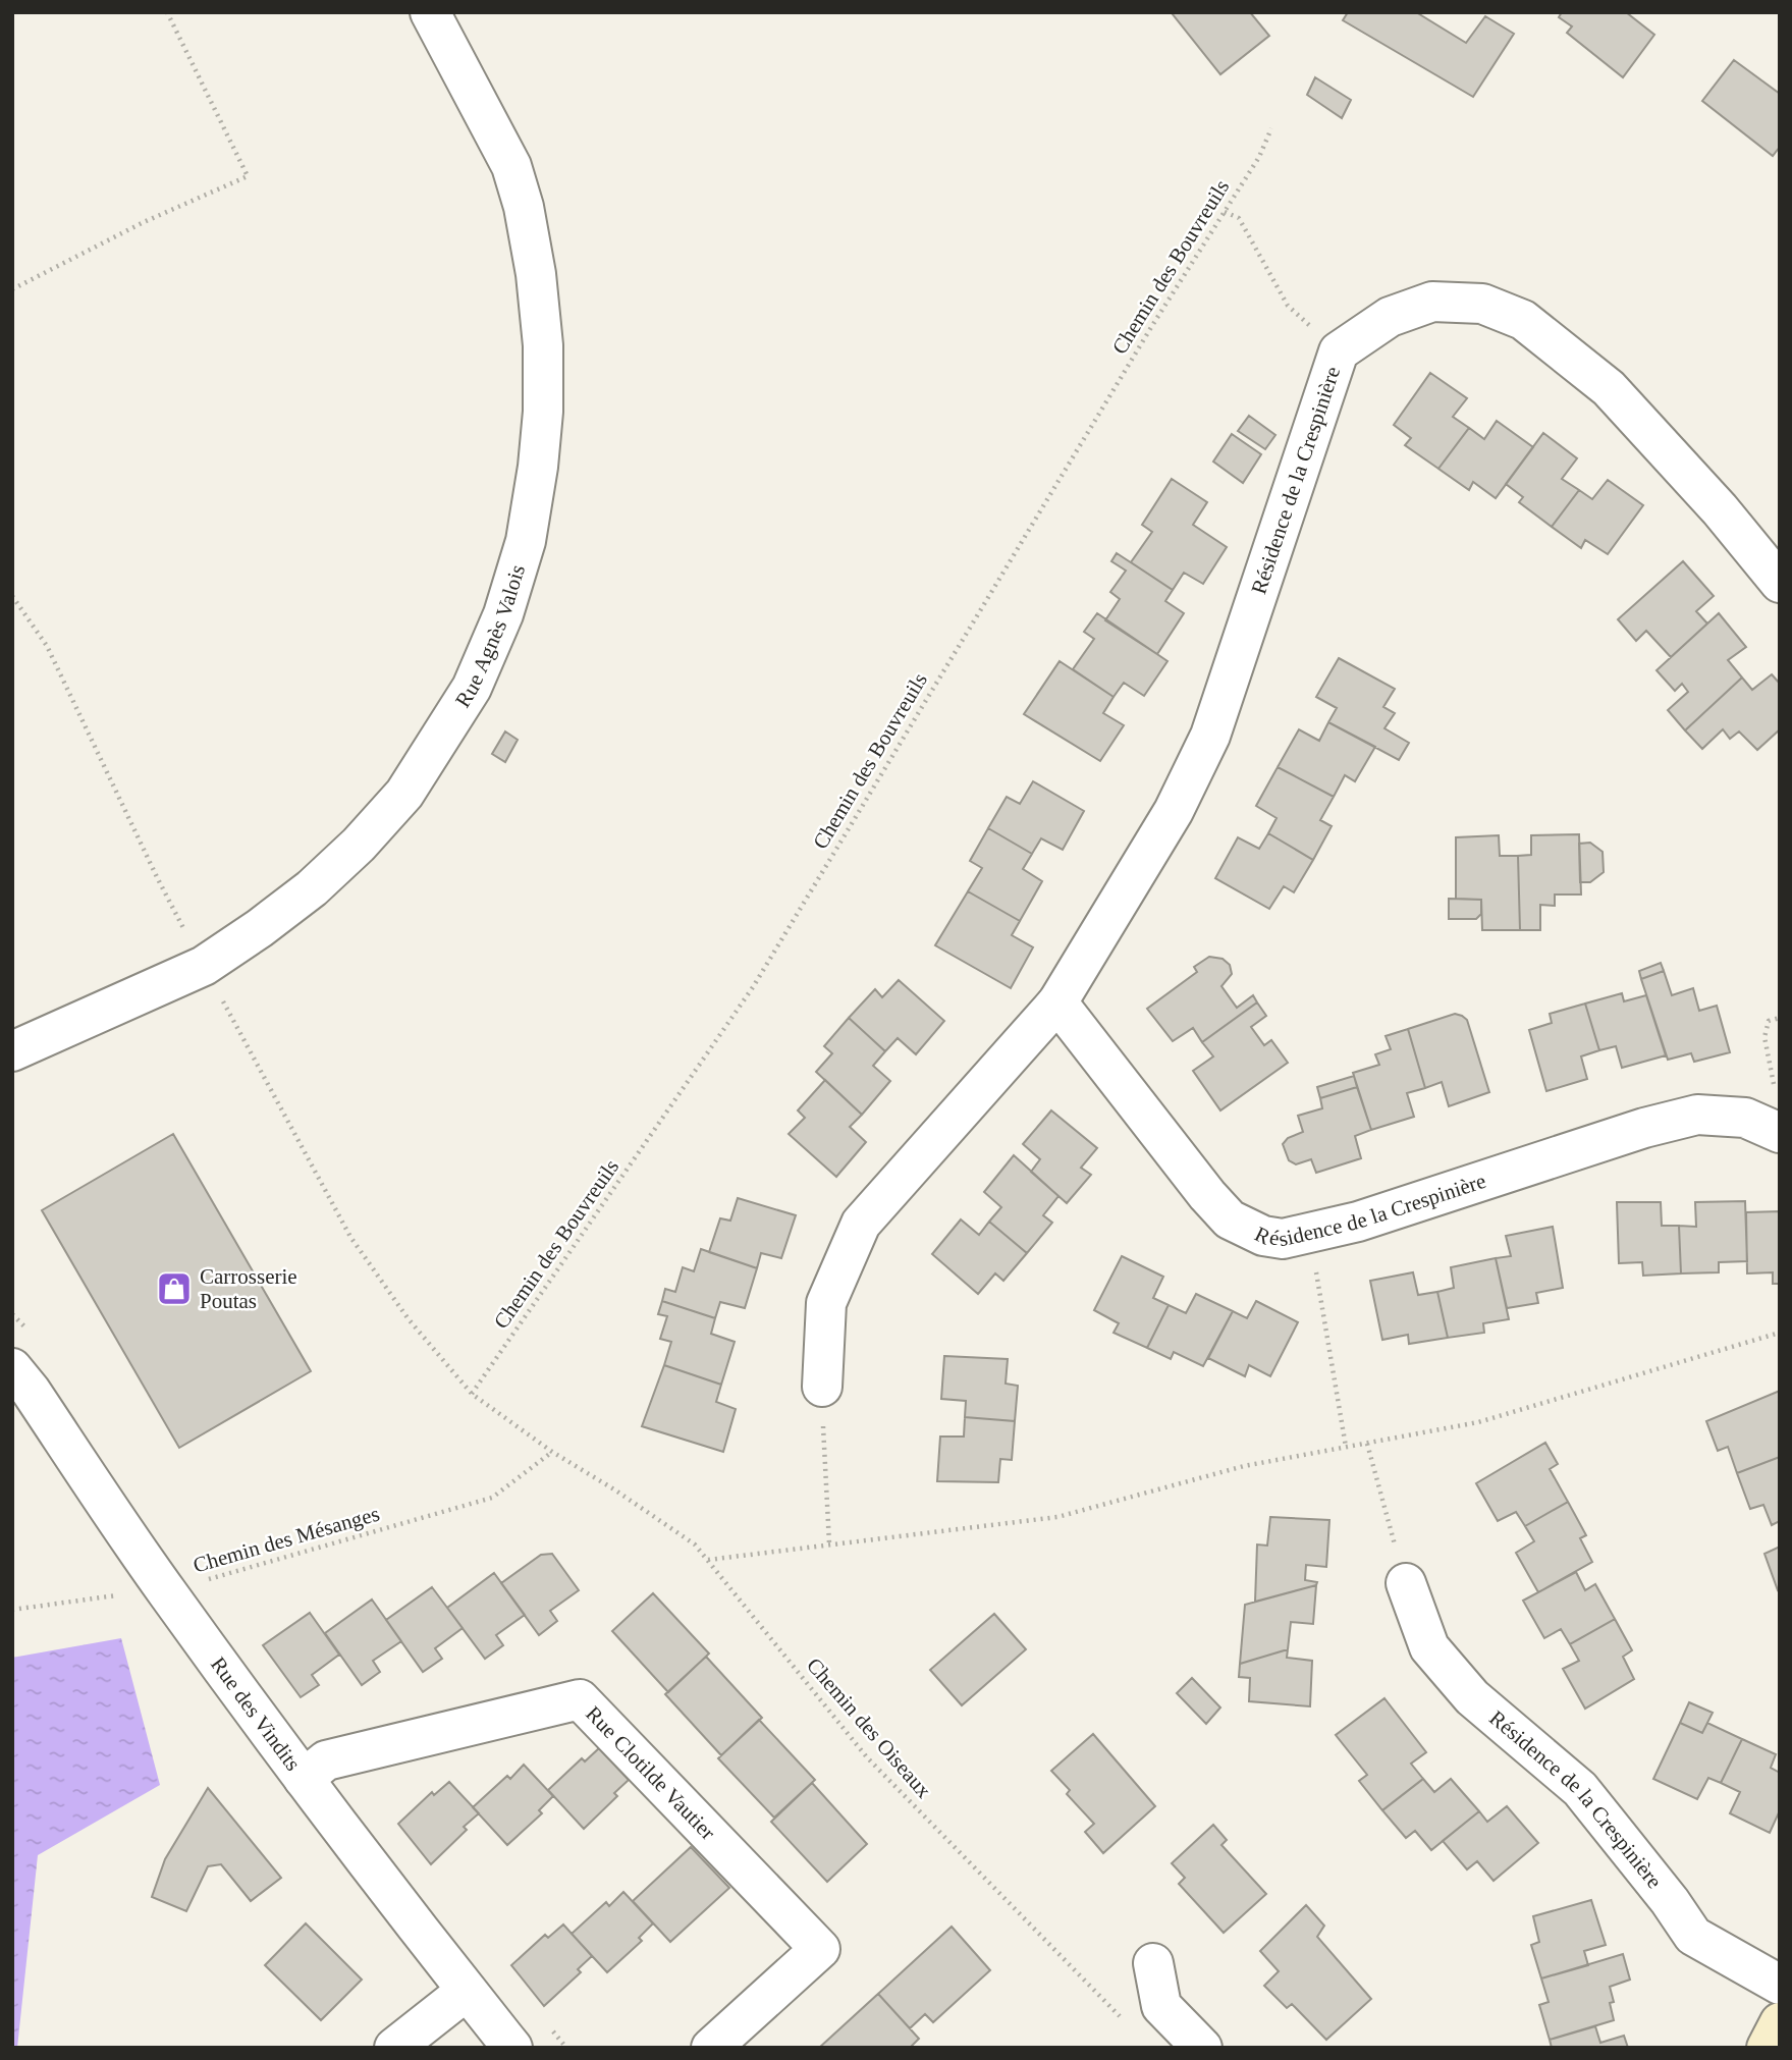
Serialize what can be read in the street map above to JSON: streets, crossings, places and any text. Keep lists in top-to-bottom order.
{
  "streets": {
    "street": [
      "Résidence de la Crespinière",
      "Rue Agnès Valois",
      "Rue des Vindits",
      "Rue Clotilde Vautier"
    ],
    "path": ["Chemin des Bouvreuils", "Chemin des Mésanges", "Chemin des Oiseaux"]
  },
  "crossings": [
    ["Chemin des Bouvreuils", "Chemin des Oiseaux"],
    ["Chemin des Mésanges", "Rue des Vindits"],
    ["Chemin des Mésanges", "Chemin des Oiseaux"],
    ["Rue des Vindits", "Rue Clotilde Vautier"]
  ],
  "places": {
    "shop": ["Carrosserie Poutas"]
  }
}
